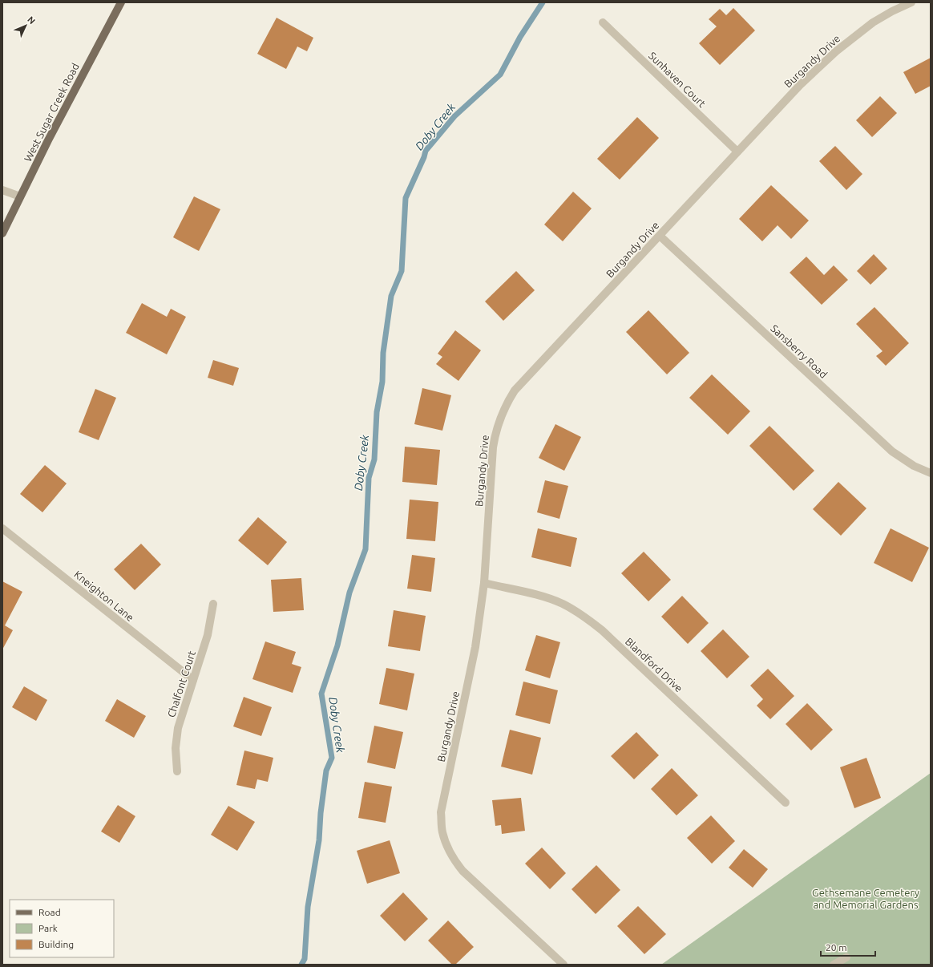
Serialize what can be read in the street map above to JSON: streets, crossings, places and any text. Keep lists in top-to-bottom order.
{
  "streets": {
    "main road": ["West Sugar Creek Road"],
    "street": [
      "Burgandy Drive",
      "Sunhaven Court",
      "Sansberry Road",
      "Kneighton Lane",
      "Blandford Drive",
      "Chalfont Court"
    ]
  },
  "crossings": [
    ["Burgandy Drive", "Sunhaven Court"],
    ["Burgandy Drive", "Sansberry Road"],
    ["Burgandy Drive", "Blandford Drive"],
    ["Kneighton Lane", "Chalfont Court"]
  ],
  "water": ["Doby Creek"],
  "parks": ["Gethsemane Cemetery and Memorial Gardens"],
  "legend": ["Road", "Park", "Building"],
  "scale_bar": "20 m",
  "north": "top right"
}
